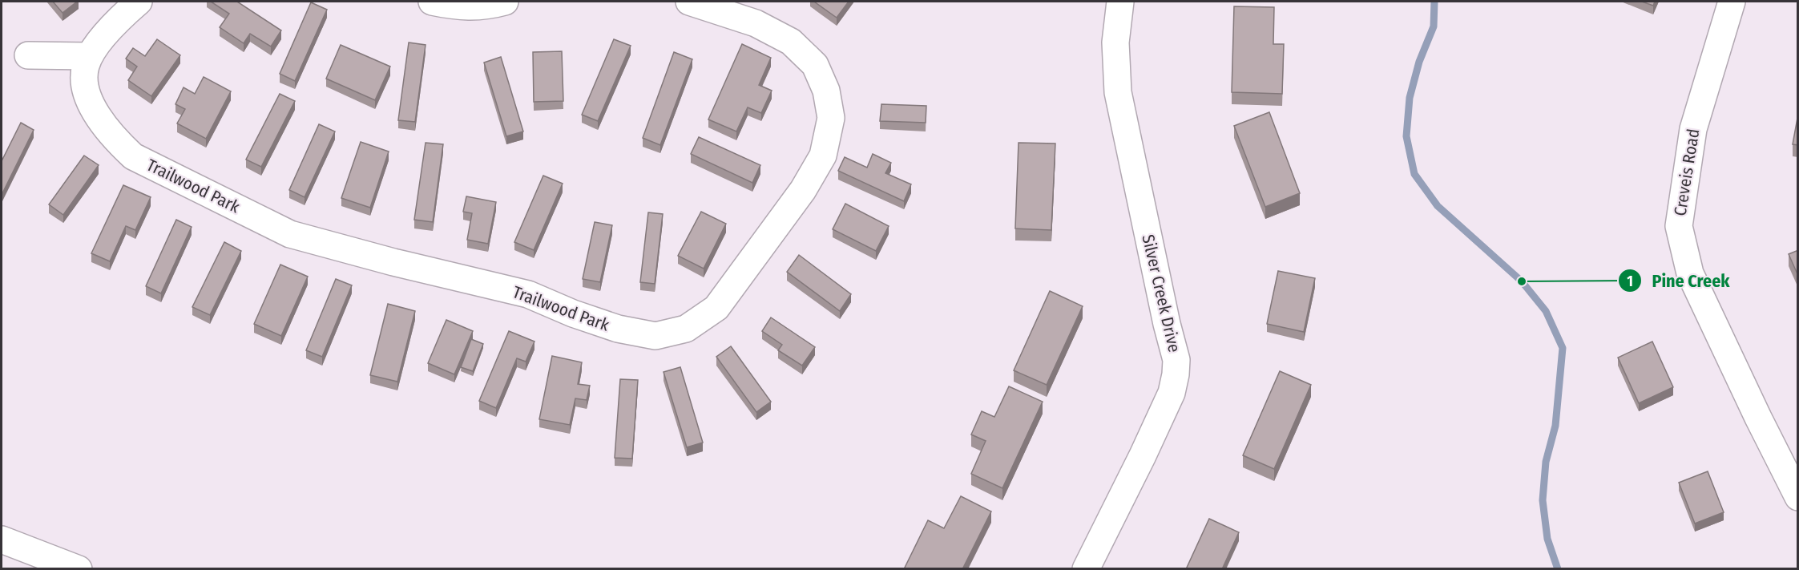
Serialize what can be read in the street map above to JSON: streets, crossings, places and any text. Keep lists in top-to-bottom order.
{
  "streets": {
    "street": ["Creveis Road", "Trailwood Park", "Silver Creek Drive"]
  },
  "places": ["Pine Creek"]
}
